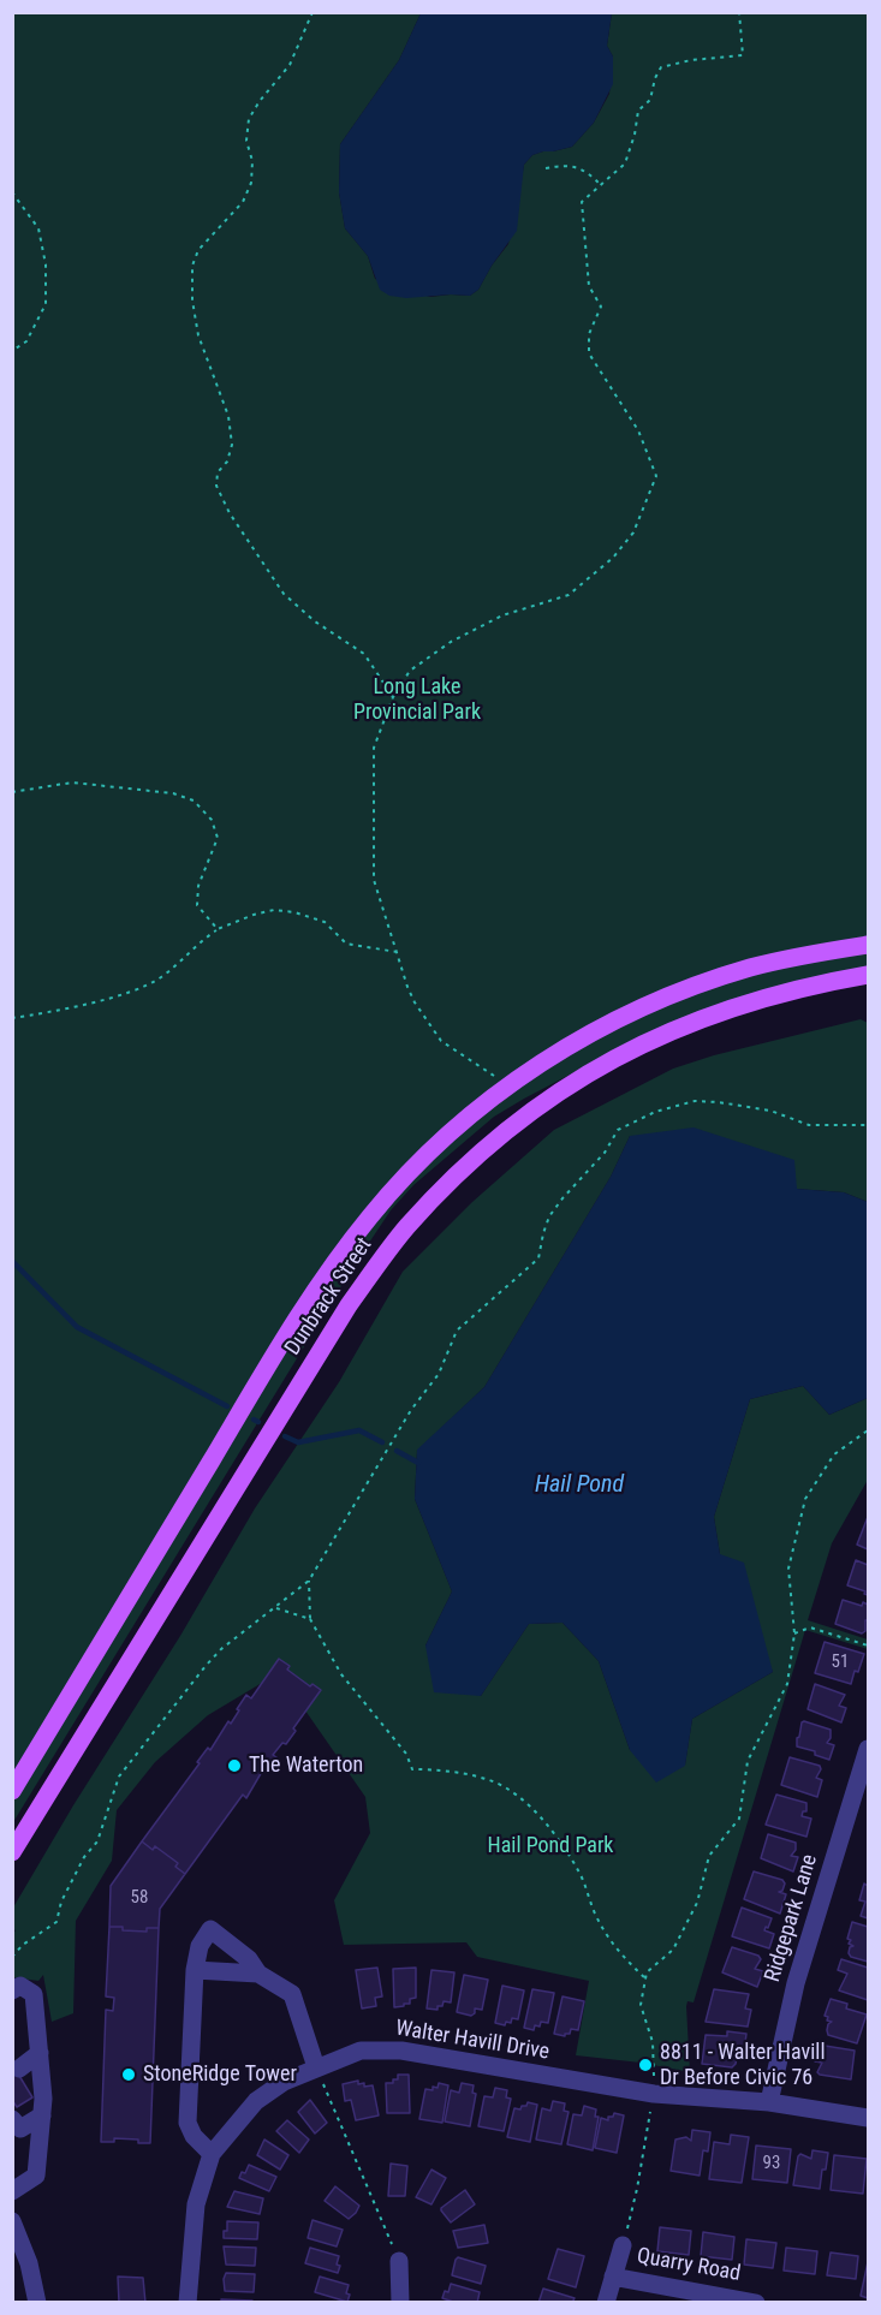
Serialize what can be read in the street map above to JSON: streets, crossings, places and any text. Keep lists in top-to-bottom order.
{
  "streets": {
    "main road": ["Dunbrack Street"],
    "street": ["Ridgepark Lane", "Walter Havill Drive", "Quarry Road"]
  },
  "crossings": [
    ["Ridgepark Lane", "Walter Havill Drive"]
  ],
  "water": ["Hail Pond"],
  "parks": ["Long Lake Provincial Park", "Hail Pond Park"],
  "places": ["The Waterton", "8811 - Walter Havill Dr Before Civic 76", "StoneRidge Tower"],
  "house_numbers": ["51", "58", "93"]
}
